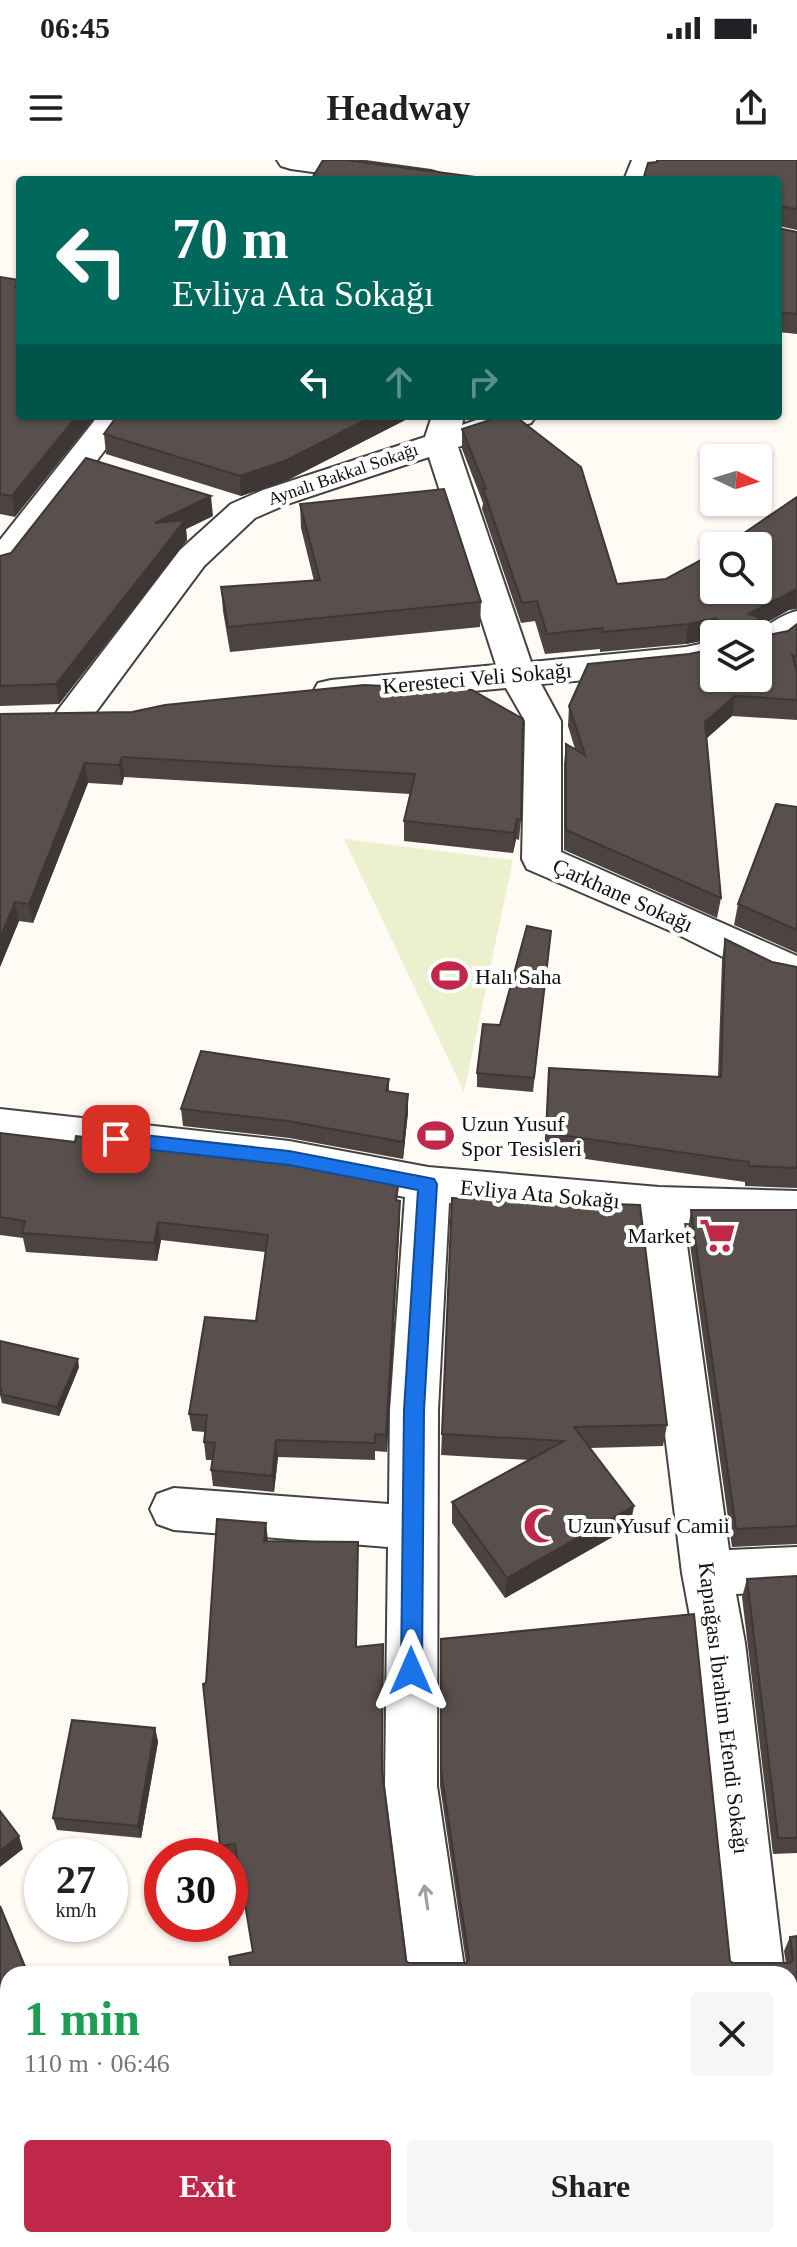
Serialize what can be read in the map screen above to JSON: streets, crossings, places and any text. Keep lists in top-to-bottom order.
{
  "streets": {
    "street": [
      "Aynalı Bakkal Sokağı",
      "Keresteci Veli Sokağı",
      "Çarkhane Sokağı",
      "Evliya Ata Sokağı",
      "Kapıağası İbrahim Efendi Sokağı"
    ]
  },
  "crossings": [
    ["Aynalı Bakkal Sokağı", "Çarkhane Sokağı"],
    ["Keresteci Veli Sokağı", "Çarkhane Sokağı"],
    ["Evliya Ata Sokağı", "Kapıağası İbrahim Efendi Sokağı"]
  ],
  "places": {
    "sports": ["Halı Saha", "Uzun Yusuf Spor Tesisleri"],
    "supermarket": ["Market"],
    "mosque": ["Uzun Yusuf Camii"]
  },
  "north": "right",
  "page": {
    "status": "06:45",
    "header": "Headway",
    "turn": ["70 m", "Evliya Ata Sokağı"],
    "speed": "27 km/h",
    "limit": "30",
    "heading": ["1 min", "110 m · 06:46"],
    "buttons": ["Exit", "Share"]
  }
}
